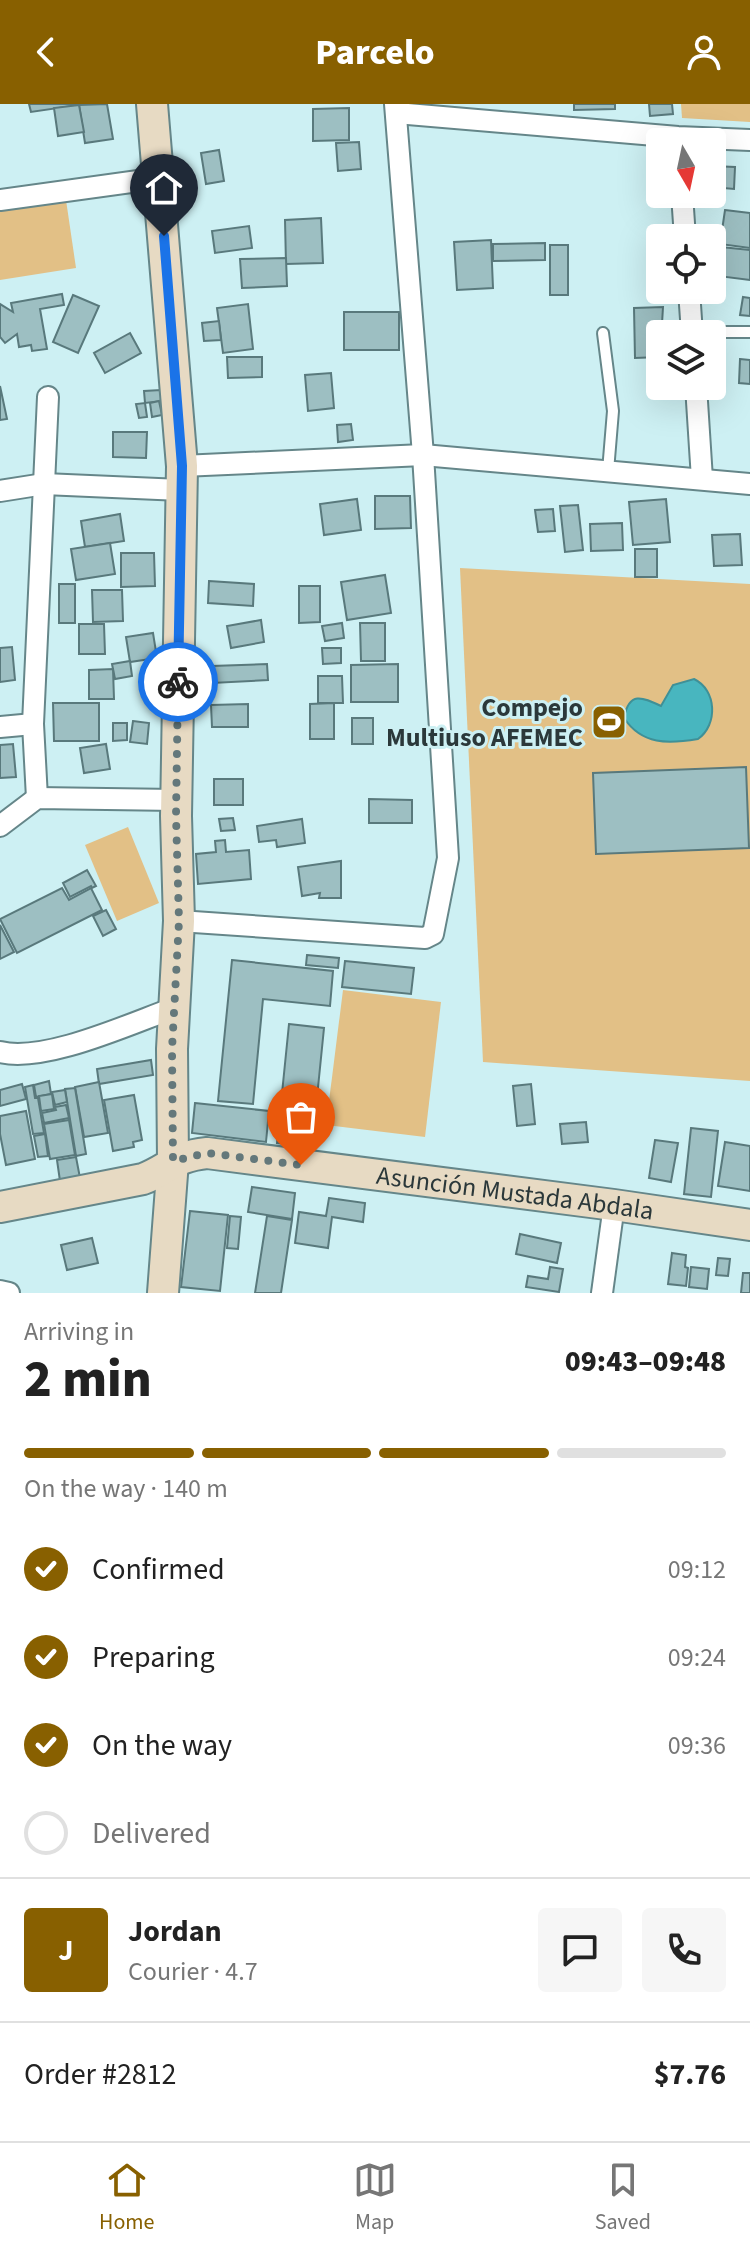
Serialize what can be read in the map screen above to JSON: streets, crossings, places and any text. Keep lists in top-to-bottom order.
{
  "streets": {
    "street": ["Asunción Mustada Abdala"]
  },
  "places": {
    "sports": ["Compejo Multiuso AFEMEC"]
  },
  "north": "bottom",
  "page": {
    "header": "Parcelo",
    "heading": ["2 min", "Arriving in", "09:43–09:48"],
    "panel": [
      "Jordan",
      "Courier · 4.7",
      "Order #2812",
      "$7.76"
    ],
    "bar": "On the way · 140 m",
    "list": [
      ["Confirmed", "09:12"],
      ["Preparing", "09:24"],
      ["On the way", "09:36"],
      "Delivered"
    ],
    "round": "J",
    "tabs": ["Home", "Map", "Saved"]
  }
}
